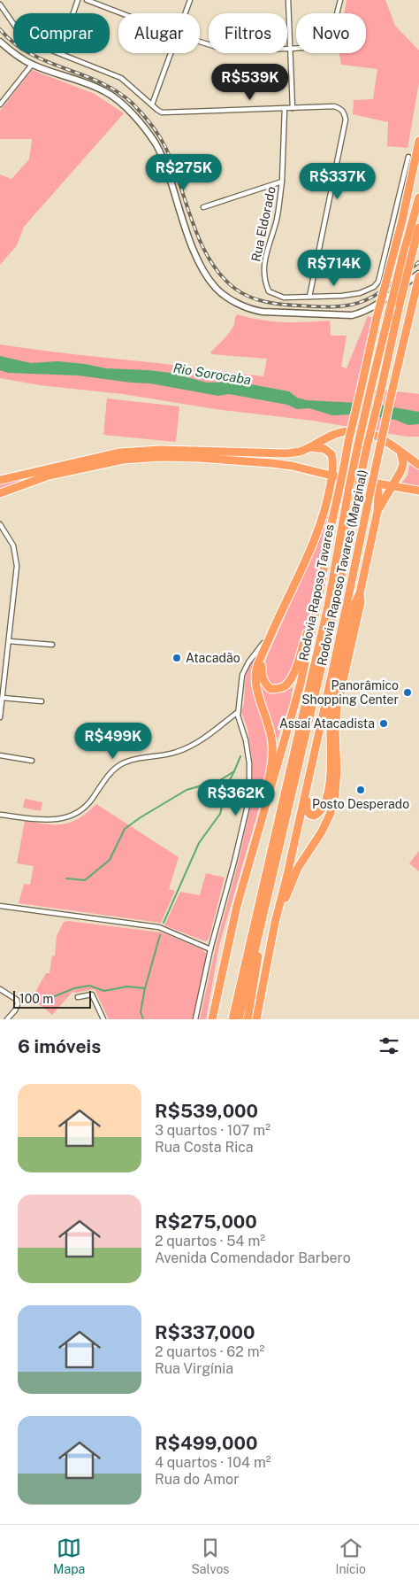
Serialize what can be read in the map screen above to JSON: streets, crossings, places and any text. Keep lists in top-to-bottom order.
{
  "streets": {
    "highway": ["Rodovia Raposo Tavares (Marginal)", "Rodovia Raposo Tavares"],
    "street": ["Rua Eldorado"]
  },
  "water": ["Rio Sorocaba"],
  "places": [
    "Atacadão",
    "Panorâmico Shopping Center",
    "Assaí Atacadista",
    "Posto Desperado"
  ],
  "scale_bar": "100 m",
  "page": {
    "chip": [
      "Comprar",
      "Alugar",
      "Filtros",
      "Novo"
    ],
    "price": [
      "R$539K",
      "R$275K",
      "R$337K",
      "R$714K",
      "R$499K",
      "R$362K"
    ],
    "scale": "100 m",
    "heading": "6 imóveis",
    "list": [
      {
        "name": "R$539,000",
        "note": "3 quartos · 107 m² · Rua Costa Rica"
      },
      {
        "name": "R$275,000",
        "note": "2 quartos · 54 m² · Avenida Comendador Barbero"
      },
      {
        "name": "R$337,000",
        "note": "2 quartos · 62 m² · Rua Virgínia"
      },
      {
        "name": "R$499,000",
        "note": "4 quartos · 104 m² · Rua do Amor"
      }
    ],
    "tabs": ["Mapa", "Salvos", "Início"]
  }
}
